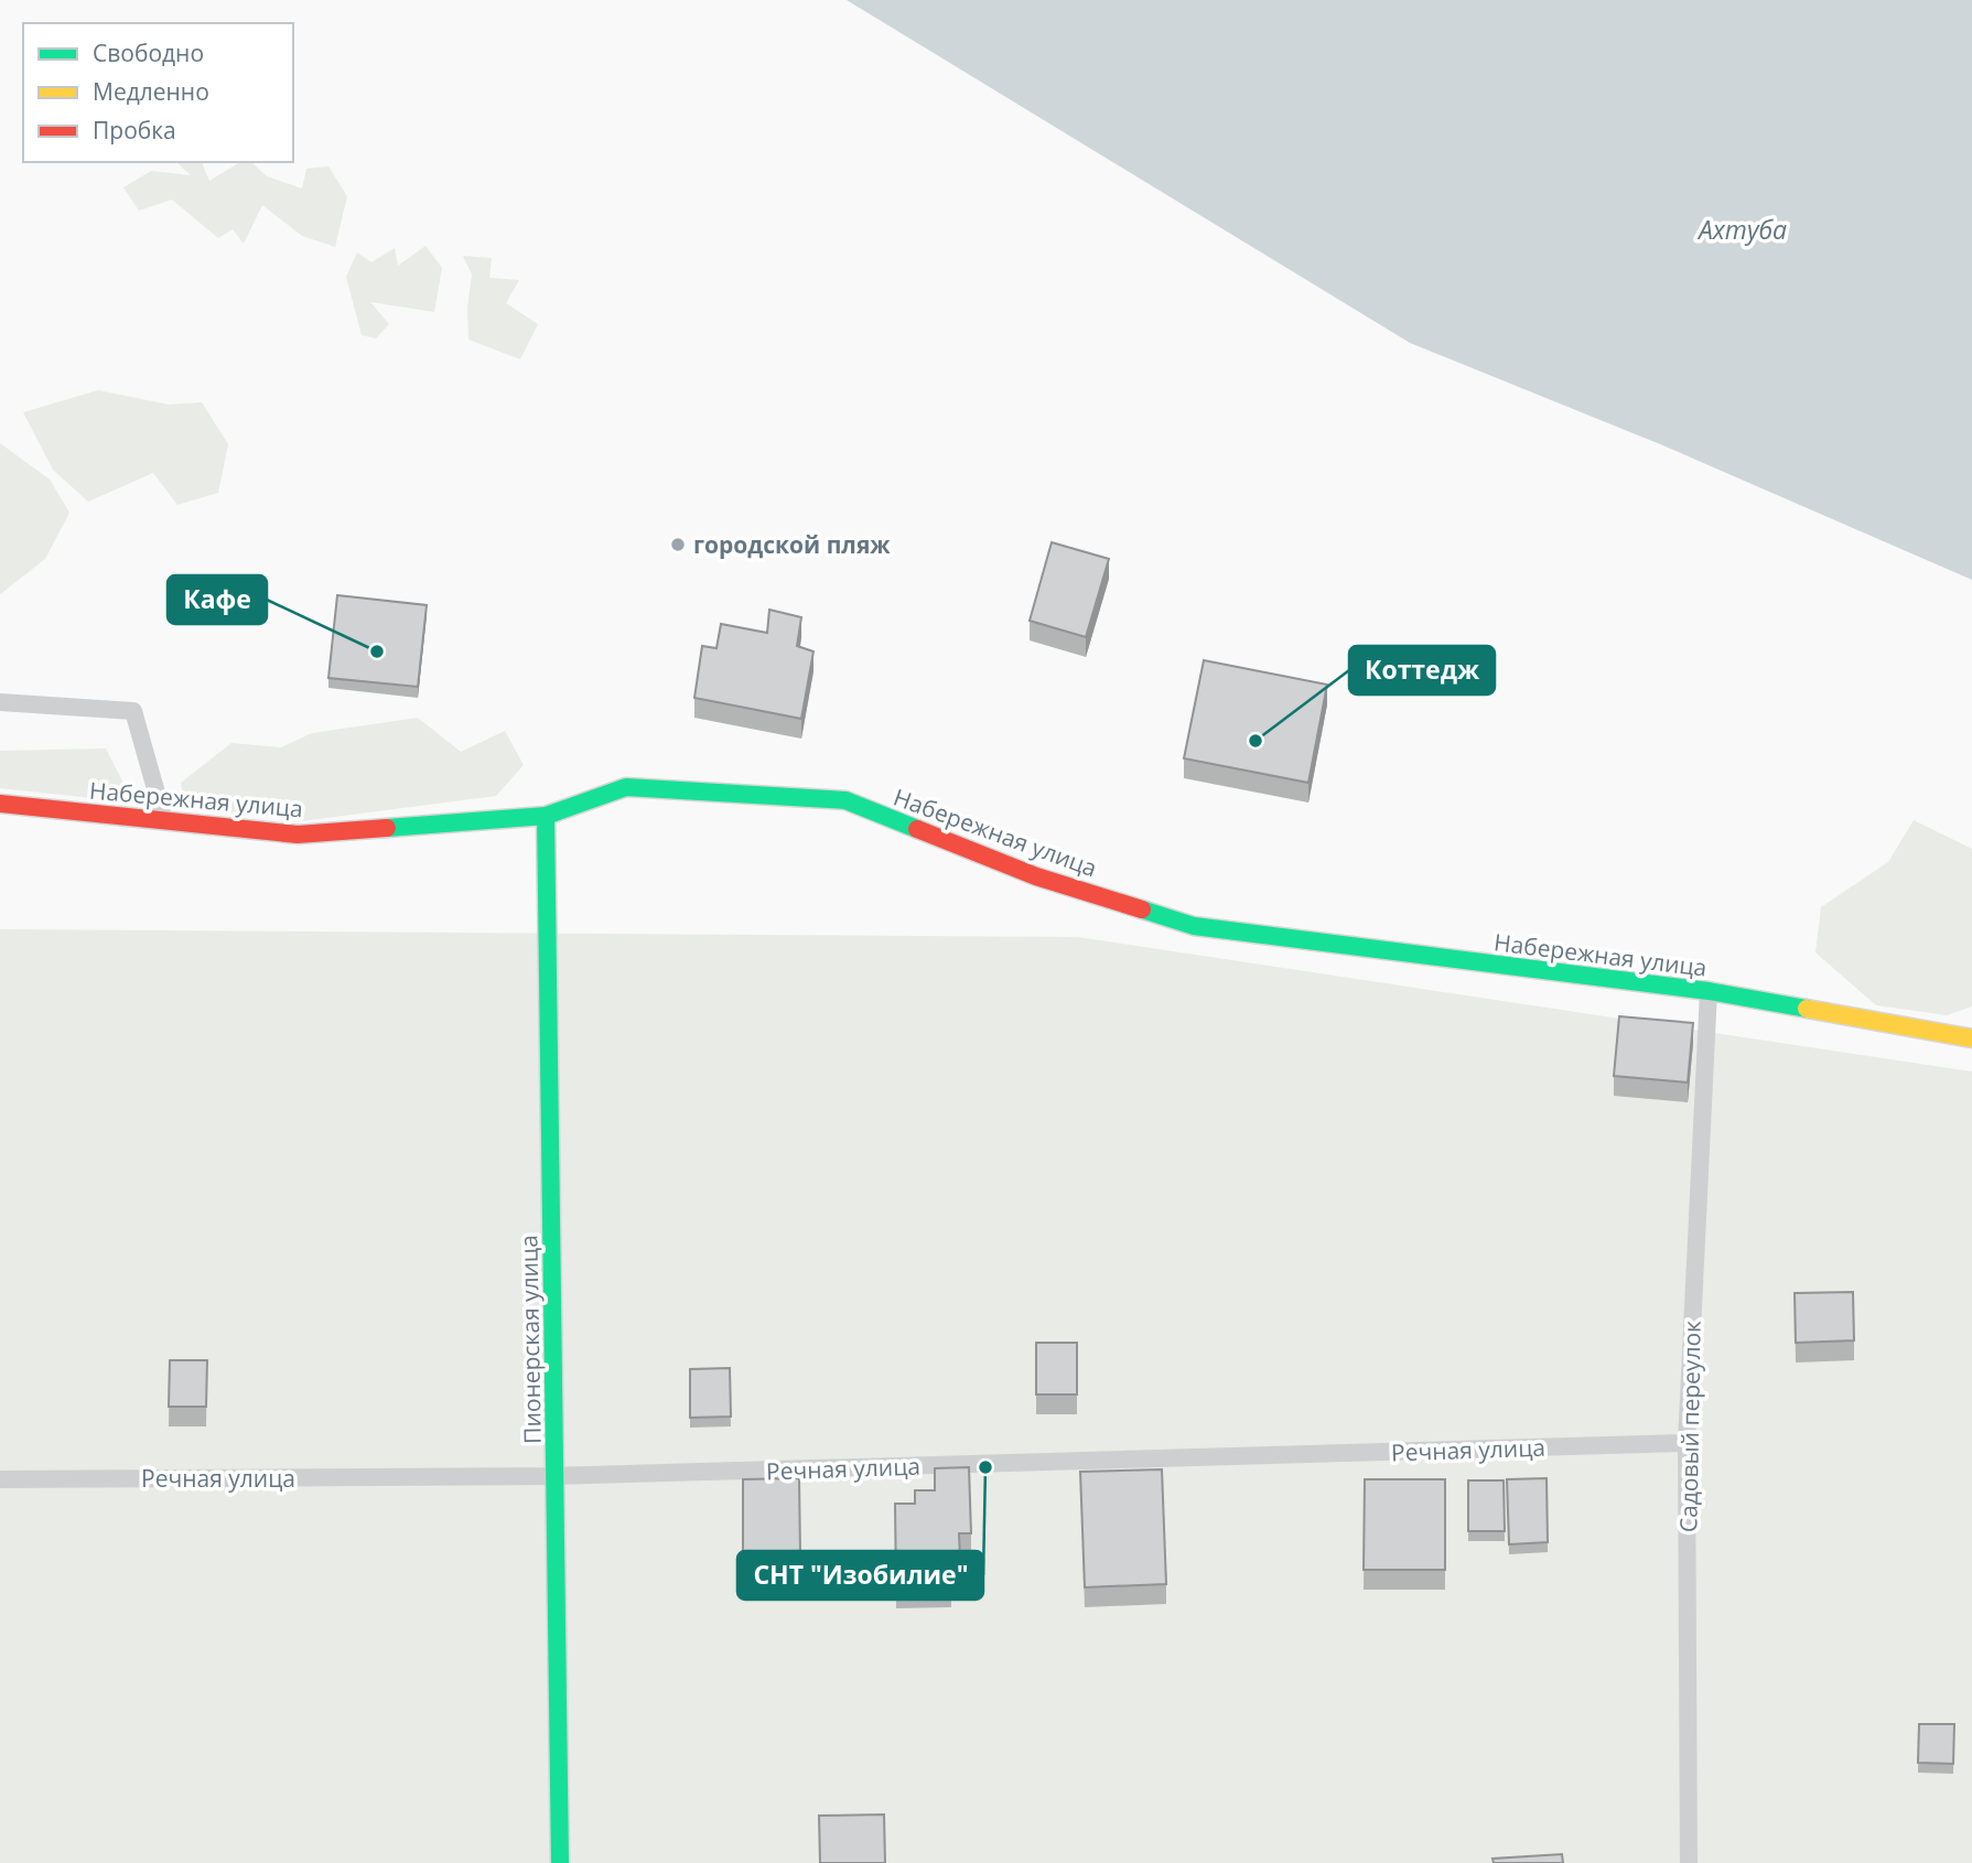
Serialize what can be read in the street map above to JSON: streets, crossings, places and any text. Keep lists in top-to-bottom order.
{
  "streets": {
    "street": ["Набережная улица", "Пионерская улица"],
    "lane": ["Садовый переулок", "Речная улица"]
  },
  "crossings": [
    ["Набережная улица", "Пионерская улица"],
    ["Набережная улица", "Садовый переулок"],
    ["Пионерская улица", "Речная улица"],
    ["Садовый переулок", "Речная улица"]
  ],
  "water": ["Ахтуба"],
  "places": [
    "городской пляж",
    "Кафе",
    "Коттедж",
    "СНТ \"Изобилие\""
  ],
  "legend": ["Свободно", "Медленно", "Пробка"]
}
